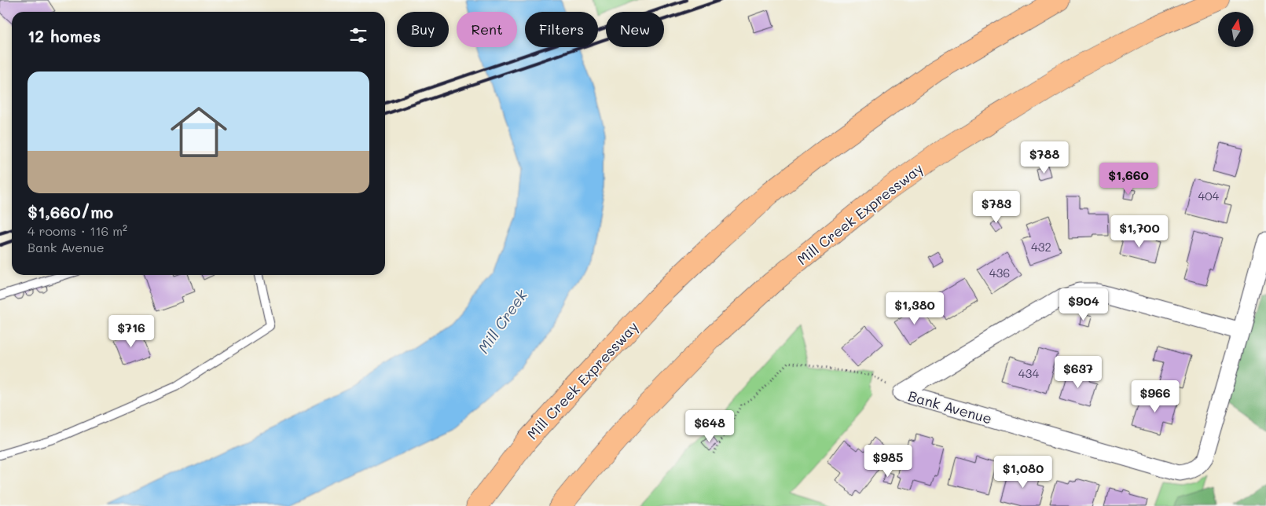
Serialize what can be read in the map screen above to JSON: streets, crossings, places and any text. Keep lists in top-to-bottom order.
{
  "streets": {
    "highway": ["Mill Creek Expressway"],
    "street": ["Bank Avenue"]
  },
  "water": ["Mill Creek"],
  "house_numbers": [
    "404",
    "432",
    "436",
    "434"
  ],
  "north": "top",
  "page": {
    "chip": [
      "Buy",
      "Rent",
      "Filters",
      "New"
    ],
    "heading": "12 homes",
    "list": [
      {
        "name": "$1,660/mo",
        "note": "4 rooms · 116 m² · Bank Avenue"
      }
    ],
    "price": [
      "$788",
      "$1,660",
      "$783",
      "$1,700",
      "$904",
      "$1,380",
      "$716",
      "$637",
      "$966",
      "$648",
      "$985",
      "$1,080"
    ]
  }
}
